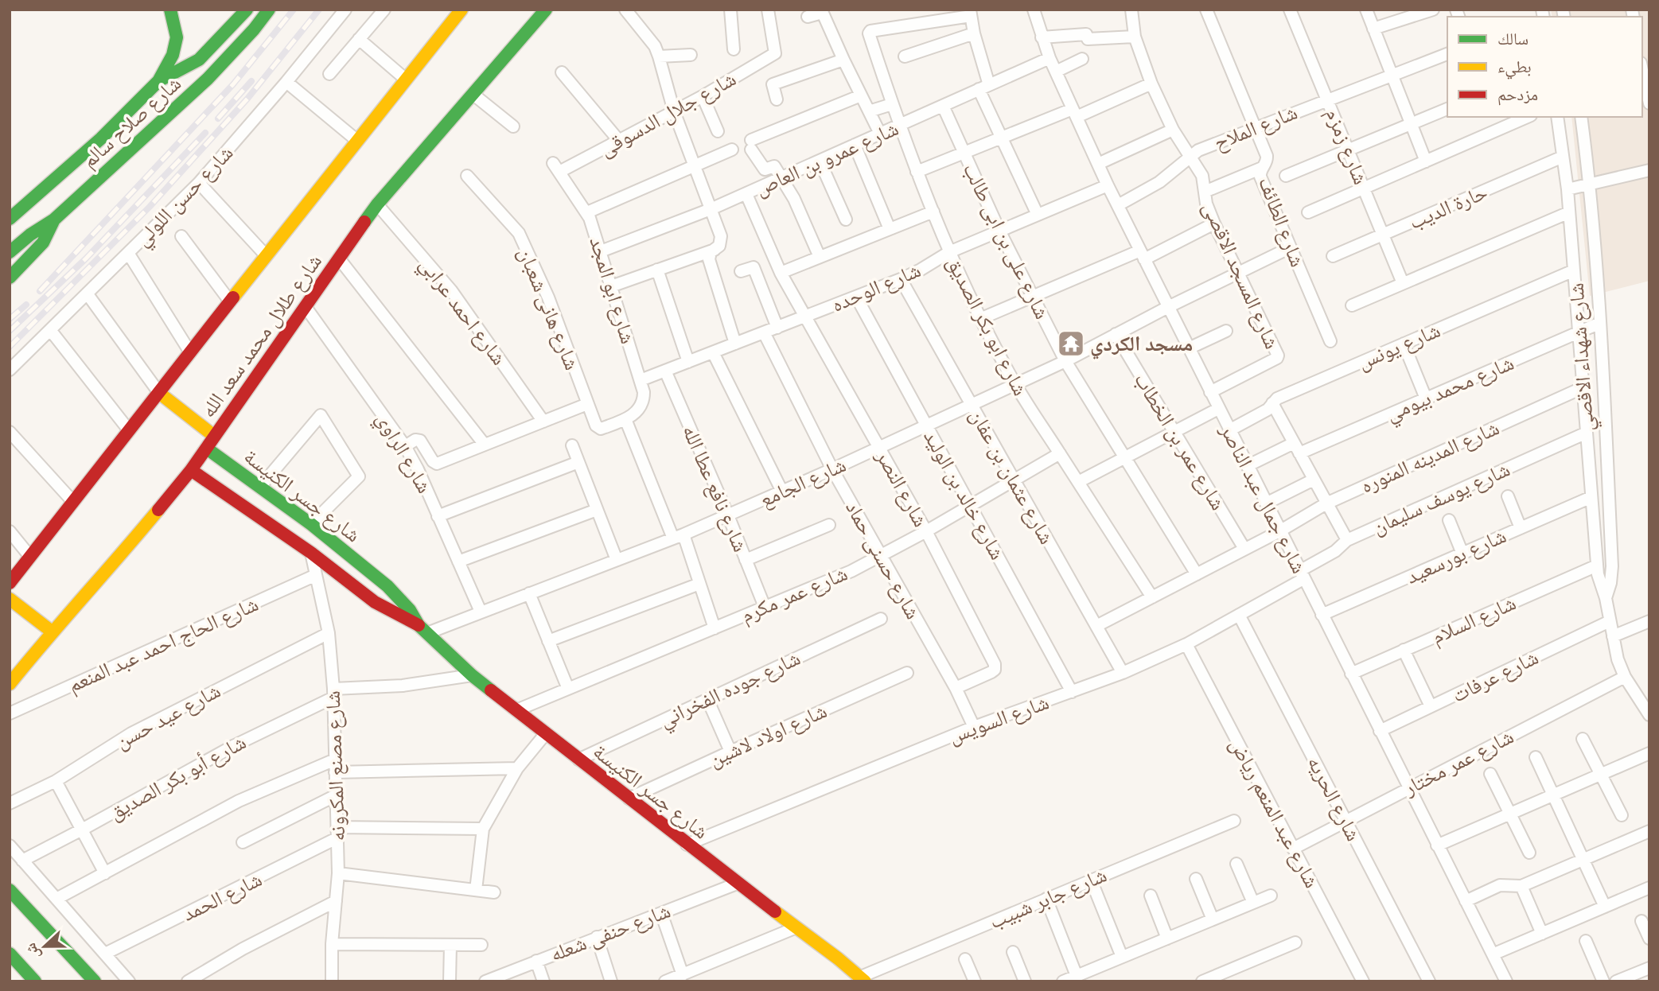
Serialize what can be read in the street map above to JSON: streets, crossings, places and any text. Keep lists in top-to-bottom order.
{
  "streets": {
    "main road": ["شارع صلاح سالم", "شارع طلال محمد سعد الله", "شارع جسر الكنيسة"],
    "street": [
      "شارع جلال الدسوقى",
      "شارع الملاح",
      "شارع زمزم",
      "شارع عمرو بن العاص",
      "شارع حسن اللولي",
      "حارة الديب",
      "شارع الطائف",
      "شارع على بن ابى طالب",
      "شارع المسجد الاقصى",
      "شارع الوحده",
      "شارع ابو المجد",
      "شارع هانى شعبان",
      "شارع احمد عرابي",
      "شارع ابو بكر الصديق",
      "شارع يونس",
      "شارع شهداء الاقصي",
      "شارع محمد بيومي",
      "شارع عمر بن الخطاب",
      "شارع الراوي",
      "شارع المدينه المنوره",
      "شارع عثمان بن عفان",
      "شارع الجامع",
      "شارع نافع عطا الله",
      "شارع النصر",
      "شارع خالد بن الوليد",
      "شارع يوسف سليمان",
      "شارع جمال عبد الناصر",
      "شارع بورسعيد",
      "شارع حسنى حماد",
      "شارع عمر مكرم",
      "شارع السلام",
      "شارع الحاج احمد عبد المنعم",
      "شارع عرفات",
      "شارع جوده الفخراني",
      "شارع عيد حسن",
      "شارع السويس",
      "شارع اولاد لاشين",
      "شارع عمر مختار",
      "شارع مصنع المكرونه",
      "شارع أبو بكر الصديق",
      "شارع الحريه",
      "شارع عبد المنعم رياض",
      "شارع الحمد",
      "شارع جابر شبيب",
      "شارع حنفى شعله"
    ]
  },
  "crossings": [
    ["شارع جلال الدسوقى", "شارع ابو المجد"],
    ["شارع الملاح", "شارع زمزم"],
    ["شارع الملاح", "شارع الطائف"],
    ["شارع الملاح", "شارع المسجد الاقصى"],
    ["شارع الملاح", "شارع جمال عبد الناصر"],
    ["شارع زمزم", "حارة الديب"],
    ["شارع عمرو بن العاص", "شارع على بن ابى طالب"],
    ["شارع عمرو بن العاص", "شارع ابو المجد"],
    ["شارع عمرو بن العاص", "شارع ابو بكر الصديق"],
    ["شارع عمرو بن العاص", "شارع النصر"],
    ["شارع عمرو بن العاص", "شارع جمال عبد الناصر"],
    ["حارة الديب", "شارع شهداء الاقصي"],
    ["شارع الطائف", "شارع الجامع"],
    ["شارع على بن ابى طالب", "شارع الوحده"],
    ["شارع على بن ابى طالب", "شارع المدينه المنوره"],
    ["شارع على بن ابى طالب", "شارع الجامع"],
    ["شارع المسجد الاقصى", "شارع الجامع"],
    ["شارع المسجد الاقصى", "شارع جمال عبد الناصر"],
    ["شارع الوحده", "شارع ابو المجد"],
    ["شارع الوحده", "شارع ابو بكر الصديق"],
    ["شارع الوحده", "شارع عثمان بن عفان"],
    ["شارع الوحده", "شارع نافع عطا الله"],
    ["شارع الوحده", "شارع النصر"],
    ["شارع الوحده", "شارع خالد بن الوليد"],
    ["شارع الوحده", "شارع جمال عبد الناصر"],
    ["شارع الوحده", "شارع حسنى حماد"],
    ["شارع ابو المجد", "شارع هانى شعبان"],
    ["شارع احمد عرابي", "شارع طلال محمد سعد الله"],
    ["شارع ابو بكر الصديق", "شارع المدينه المنوره"],
    ["شارع ابو بكر الصديق", "شارع الجامع"],
    ["شارع ابو بكر الصديق", "شارع عمر مكرم"],
    ["شارع طلال محمد سعد الله", "شارع الراوي"],
    ["شارع طلال محمد سعد الله", "شارع جسر الكنيسة"],
    ["شارع يونس", "شارع شهداء الاقصي"],
    ["شارع يونس", "شارع جمال عبد الناصر"],
    ["شارع شهداء الاقصي", "شارع محمد بيومي"],
    ["شارع شهداء الاقصي", "شارع المدينه المنوره"],
    ["شارع شهداء الاقصي", "شارع يوسف سليمان"],
    ["شارع شهداء الاقصي", "شارع بورسعيد"],
    ["شارع شهداء الاقصي", "شارع السلام"],
    ["شارع شهداء الاقصي", "شارع عرفات"],
    ["شارع شهداء الاقصي", "شارع عمر مختار"],
    ["شارع محمد بيومي", "شارع جمال عبد الناصر"],
    ["شارع عمر بن الخطاب", "شارع المدينه المنوره"],
    ["شارع عمر بن الخطاب", "شارع الجامع"],
    ["شارع الراوي", "شارع الجامع"],
    ["شارع المدينه المنوره", "شارع عثمان بن عفان"],
    ["شارع المدينه المنوره", "شارع جمال عبد الناصر"],
    ["شارع عثمان بن عفان", "شارع الجامع"],
    ["شارع عثمان بن عفان", "شارع عمر مكرم"],
    ["شارع عثمان بن عفان", "شارع السويس"],
    ["شارع الجامع", "شارع نافع عطا الله"],
    ["شارع الجامع", "شارع النصر"],
    ["شارع الجامع", "شارع خالد بن الوليد"],
    ["شارع الجامع", "شارع جسر الكنيسة"],
    ["شارع الجامع", "شارع جمال عبد الناصر"],
    ["شارع الجامع", "شارع حسنى حماد"],
    ["شارع نافع عطا الله", "شارع عمر مكرم"],
    ["شارع النصر", "شارع حسنى حماد"],
    ["شارع النصر", "شارع عمر مكرم"],
    ["شارع خالد بن الوليد", "شارع عمر مكرم"],
    ["شارع خالد بن الوليد", "شارع السويس"],
    ["شارع جسر الكنيسة", "شارع عمر مكرم"],
    ["شارع جسر الكنيسة", "شارع جوده الفخراني"],
    ["شارع جسر الكنيسة", "شارع السويس"],
    ["شارع جسر الكنيسة", "شارع اولاد لاشين"],
    ["شارع جسر الكنيسة", "شارع مصنع المكرونه"],
    ["شارع جسر الكنيسة", "شارع جابر شبيب"],
    ["شارع جسر الكنيسة", "شارع حنفى شعله"],
    ["شارع يوسف سليمان", "شارع جمال عبد الناصر"],
    ["شارع يوسف سليمان", "شارع السويس"],
    ["شارع جمال عبد الناصر", "شارع بورسعيد"],
    ["شارع جمال عبد الناصر", "شارع السلام"],
    ["شارع جمال عبد الناصر", "شارع عرفات"],
    ["شارع جمال عبد الناصر", "شارع السويس"],
    ["شارع جمال عبد الناصر", "شارع عمر مختار"],
    ["شارع حسنى حماد", "شارع عمر مكرم"],
    ["شارع حسنى حماد", "شارع السويس"],
    ["شارع الحاج احمد عبد المنعم", "شارع مصنع المكرونه"],
    ["شارع عيد حسن", "شارع مصنع المكرونه"],
    ["شارع السويس", "شارع الحريه"],
    ["شارع السويس", "شارع عبد المنعم رياض"],
    ["شارع عمر مختار", "شارع الحريه"],
    ["شارع عمر مختار", "شارع عبد المنعم رياض"],
    ["شارع مصنع المكرونه", "شارع أبو بكر الصديق"],
    ["شارع مصنع المكرونه", "شارع الحمد"]
  ],
  "places": {
    "temple": ["مسجد الكردي"]
  },
  "legend": ["سالك", "بطيء", "مزدحم"],
  "north": "left"
}
